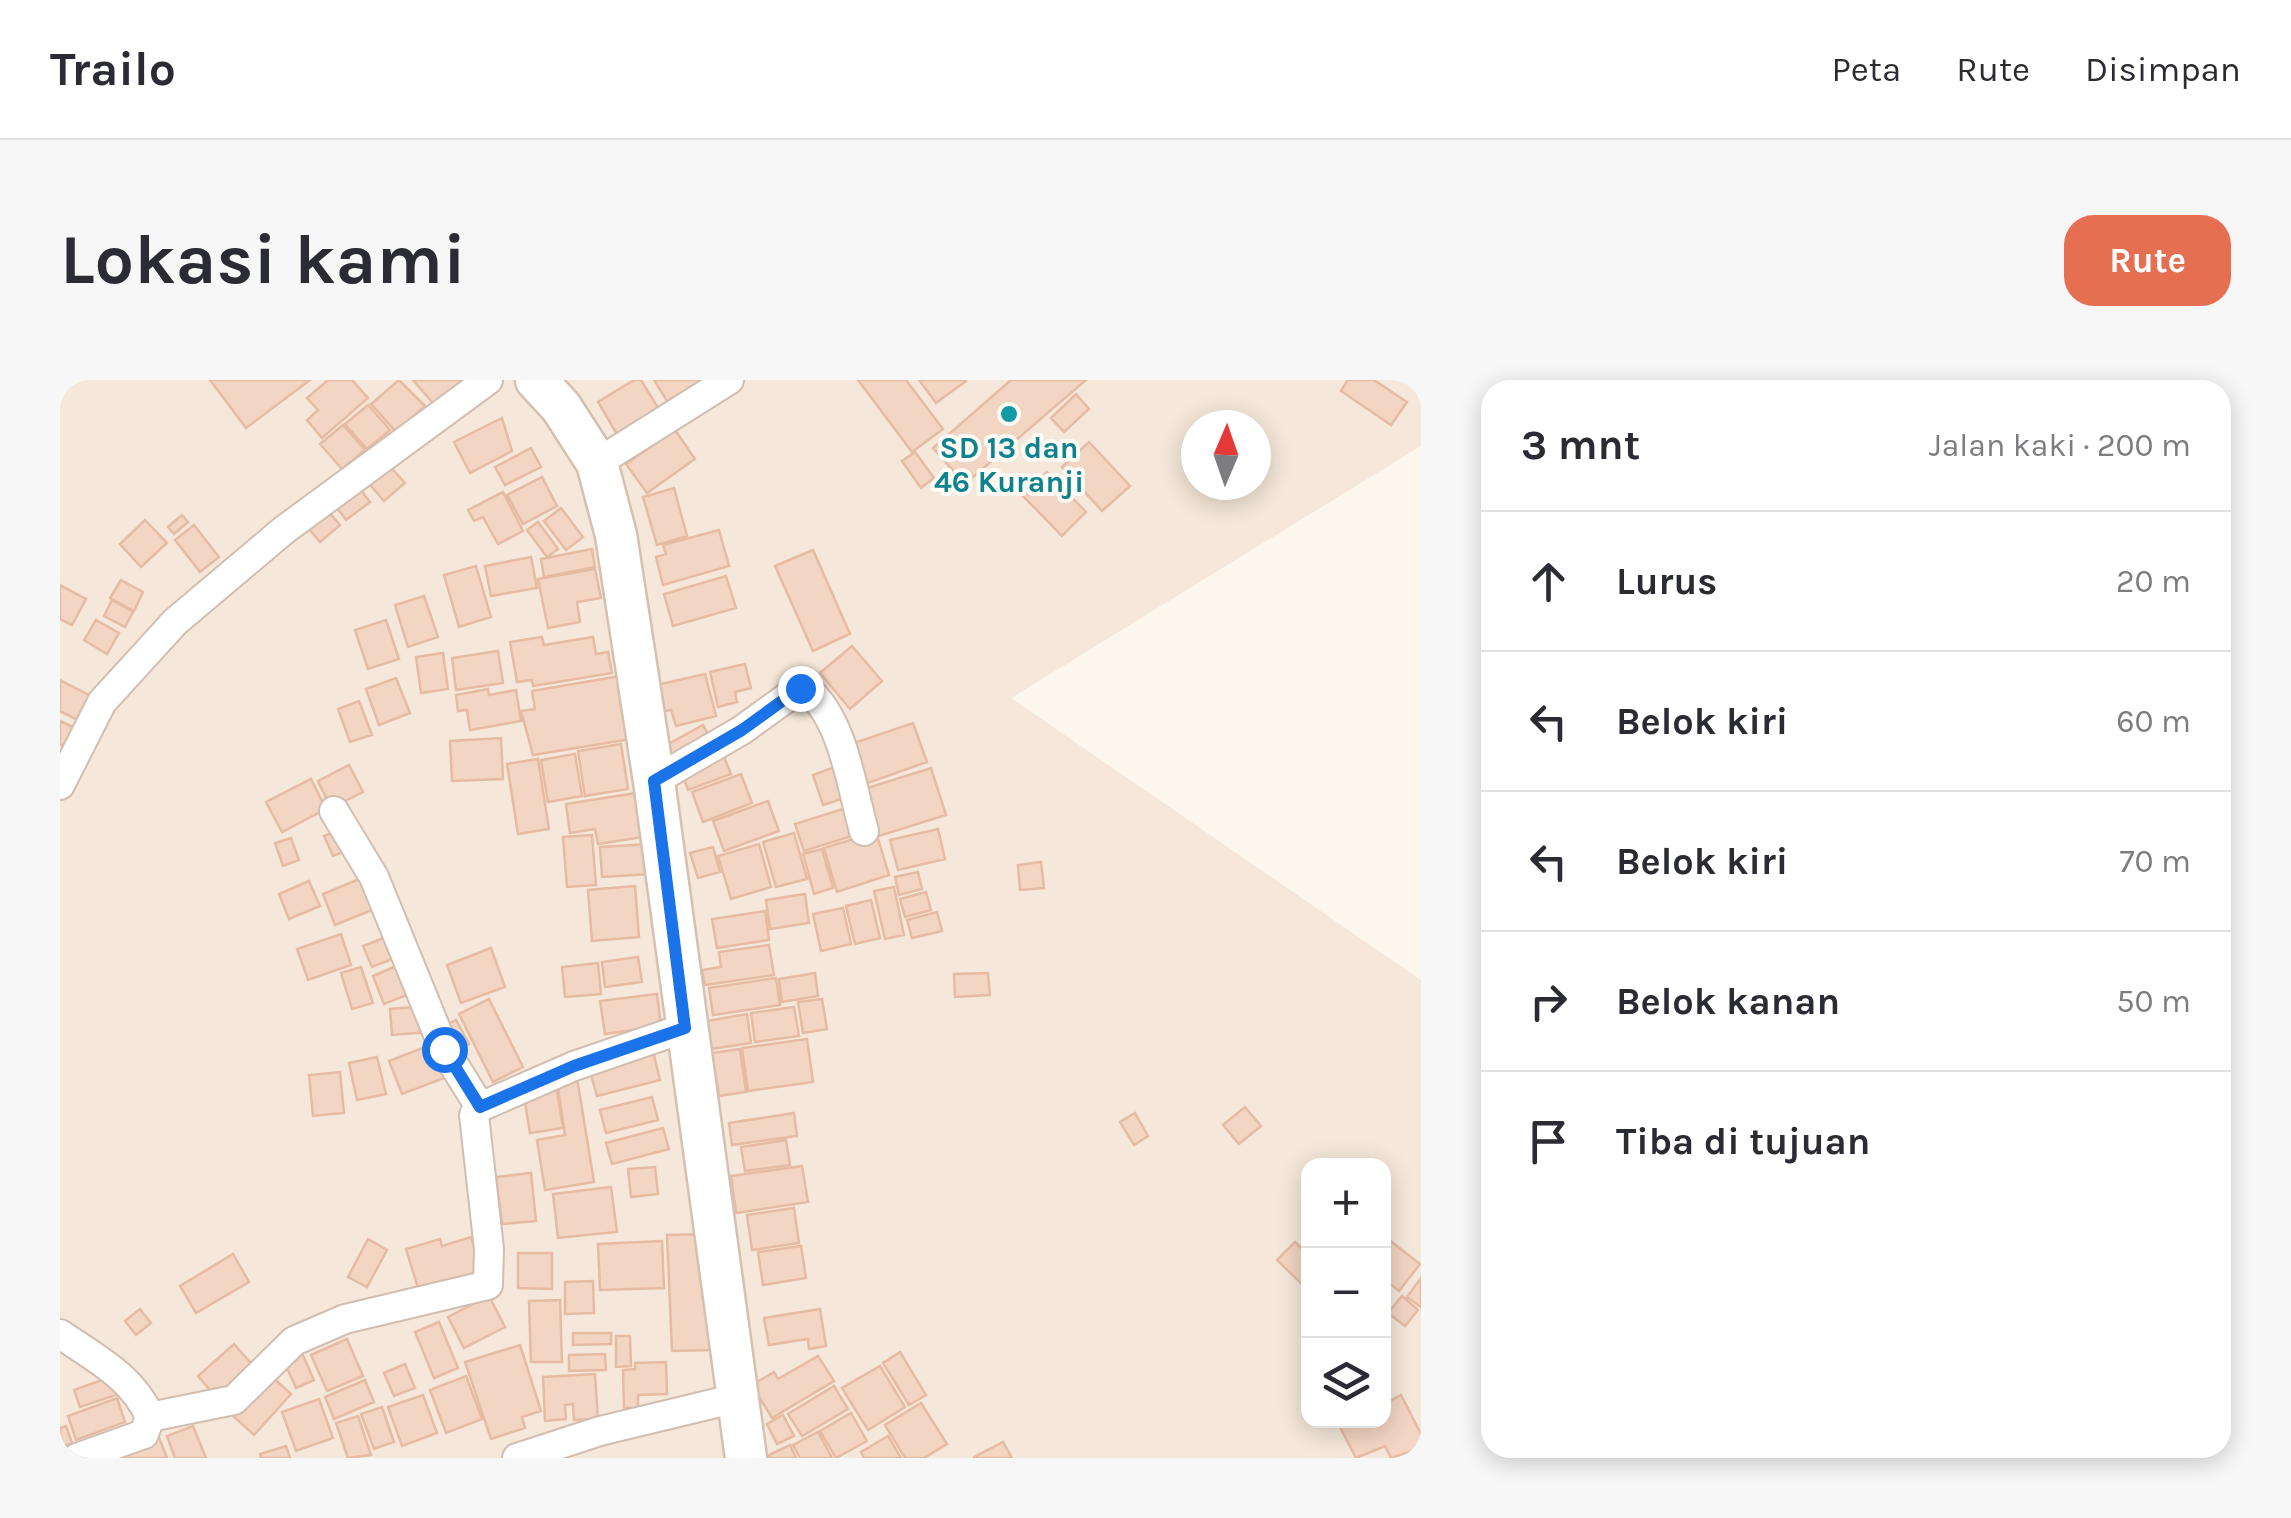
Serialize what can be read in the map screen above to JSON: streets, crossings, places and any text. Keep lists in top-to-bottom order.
{
  "places": ["SD 13 dan 46 Kuranji"],
  "north": "top",
  "page": {
    "header": "Trailo",
    "nav": ["Peta", "Rute", "Disimpan"],
    "buttons": "Rute",
    "title": "Lokasi kami",
    "heading": ["3 mnt", "Jalan kaki · 200 m"],
    "list": [
      ["Lurus", "20 m"],
      ["Belok kiri", "60 m"],
      ["Belok kiri", "70 m"],
      ["Belok kanan", "50 m"],
      "Tiba di tujuan"
    ],
    "map_buttons": ["+", "−"]
  }
}
